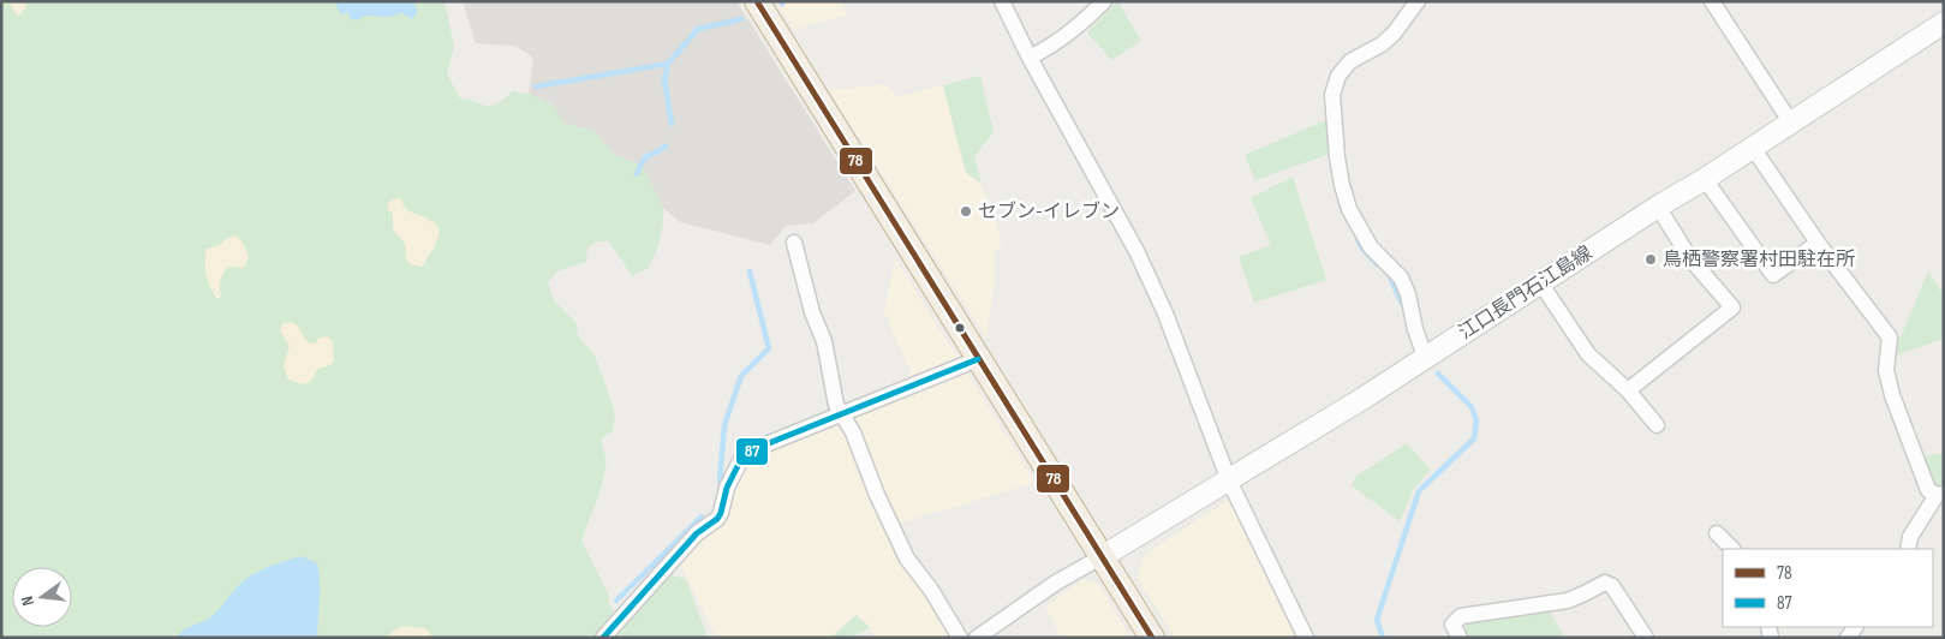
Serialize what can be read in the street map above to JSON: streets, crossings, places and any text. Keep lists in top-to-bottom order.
{
  "streets": {
    "main road": ["江口長門石江島線"]
  },
  "places": ["セブン-イレブン", "鳥栖警察署村田駐在所"],
  "lines": ["transit line 78", "transit line 87"],
  "legend": ["78", "87"],
  "north": "left"
}
